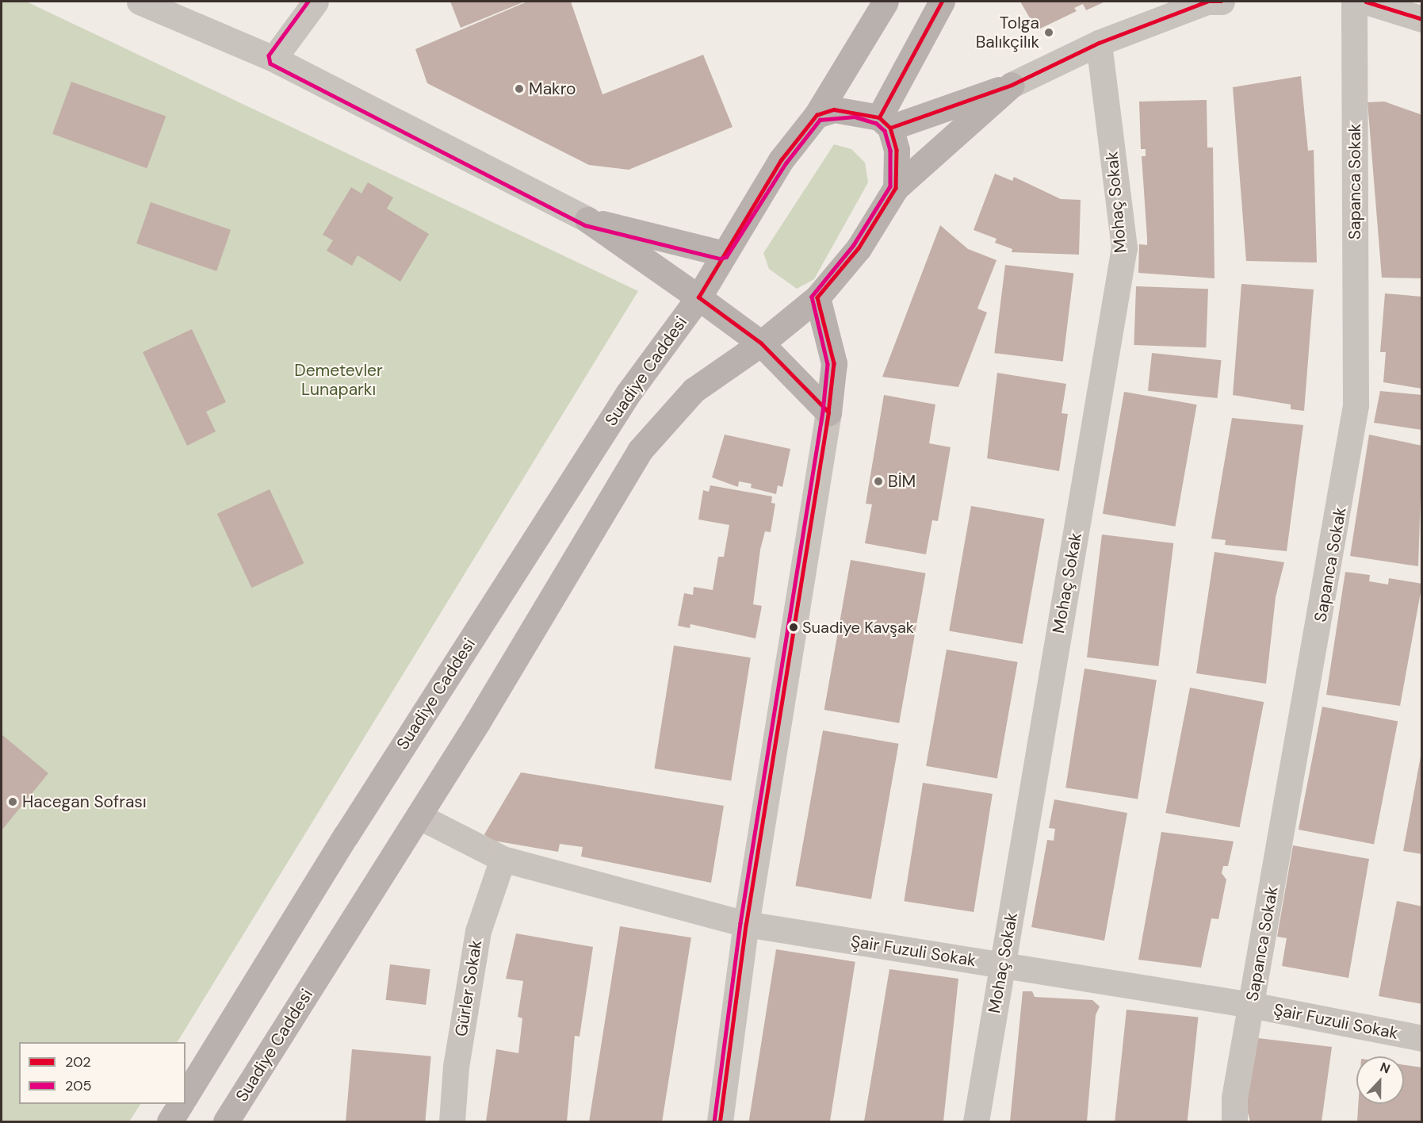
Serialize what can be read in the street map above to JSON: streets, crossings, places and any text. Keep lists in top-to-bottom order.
{
  "streets": {
    "main road": ["Suadiye Caddesi"],
    "street": [
      "Sapanca Sokak",
      "Mohaç Sokak",
      "Şair Fuzuli Sokak",
      "Gürler Sokak"
    ]
  },
  "crossings": [
    ["Sapanca Sokak", "Şair Fuzuli Sokak"],
    ["Mohaç Sokak", "Şair Fuzuli Sokak"],
    ["Suadiye Caddesi", "Şair Fuzuli Sokak"],
    ["Şair Fuzuli Sokak", "Gürler Sokak"]
  ],
  "parks": ["Demetevler Lunaparkı"],
  "places": [
    "Tolga Balıkçilık",
    "Makro",
    "BİM",
    "Suadiye Kavşak",
    "Hacegan Sofrası"
  ],
  "lines": ["transit line 202", "transit line 205"],
  "legend": ["202", "205"],
  "north": "top"
}
